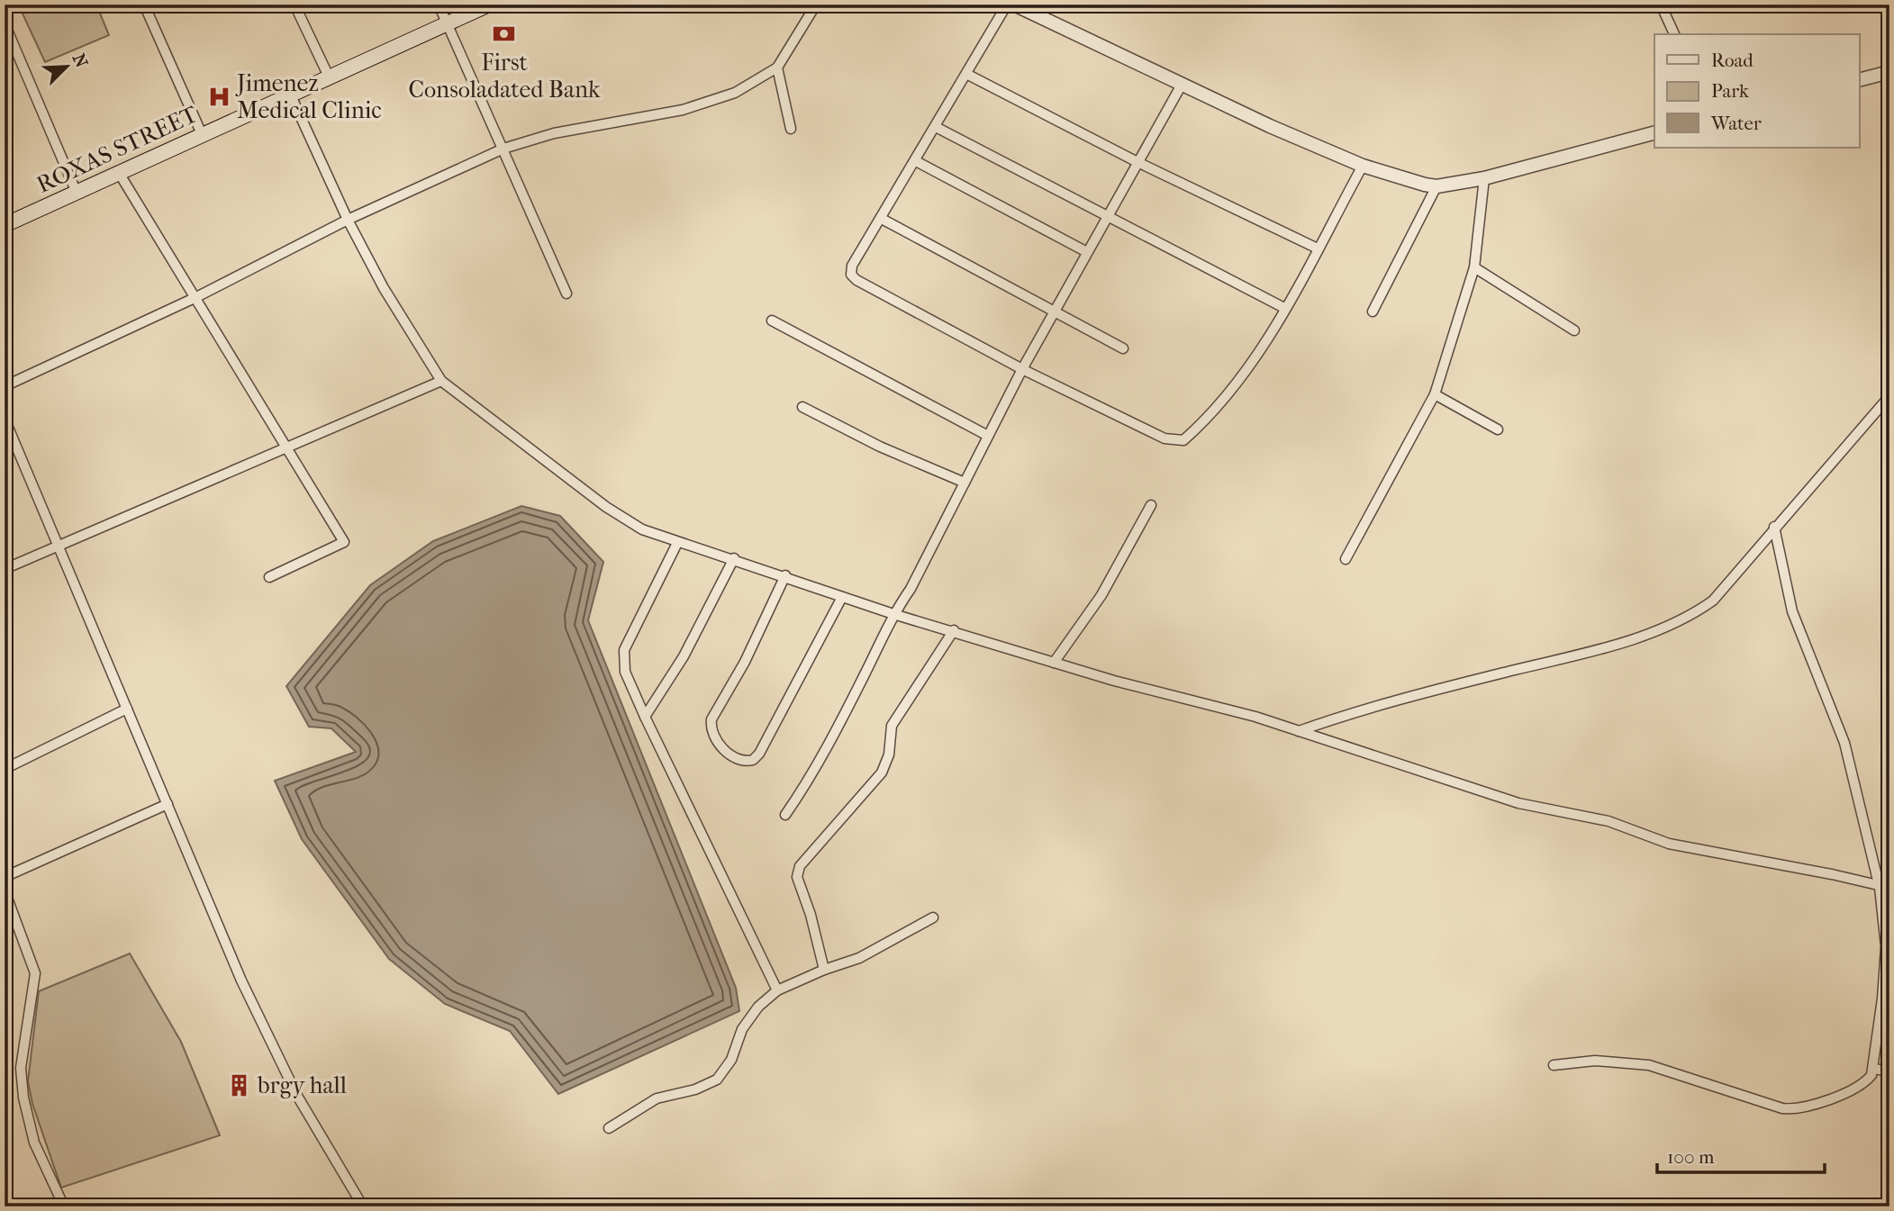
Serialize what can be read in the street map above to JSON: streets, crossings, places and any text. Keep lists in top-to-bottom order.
{
  "streets": {
    "main road": ["ROXAS STREET"]
  },
  "places": {
    "bank": ["First Consoladated Bank"],
    "hospital": ["Jimenez Medical Clinic"],
    "building": ["brgy hall"]
  },
  "legend": ["Road", "Park", "Water"],
  "scale_bar": "100 m",
  "north": "top right"
}
